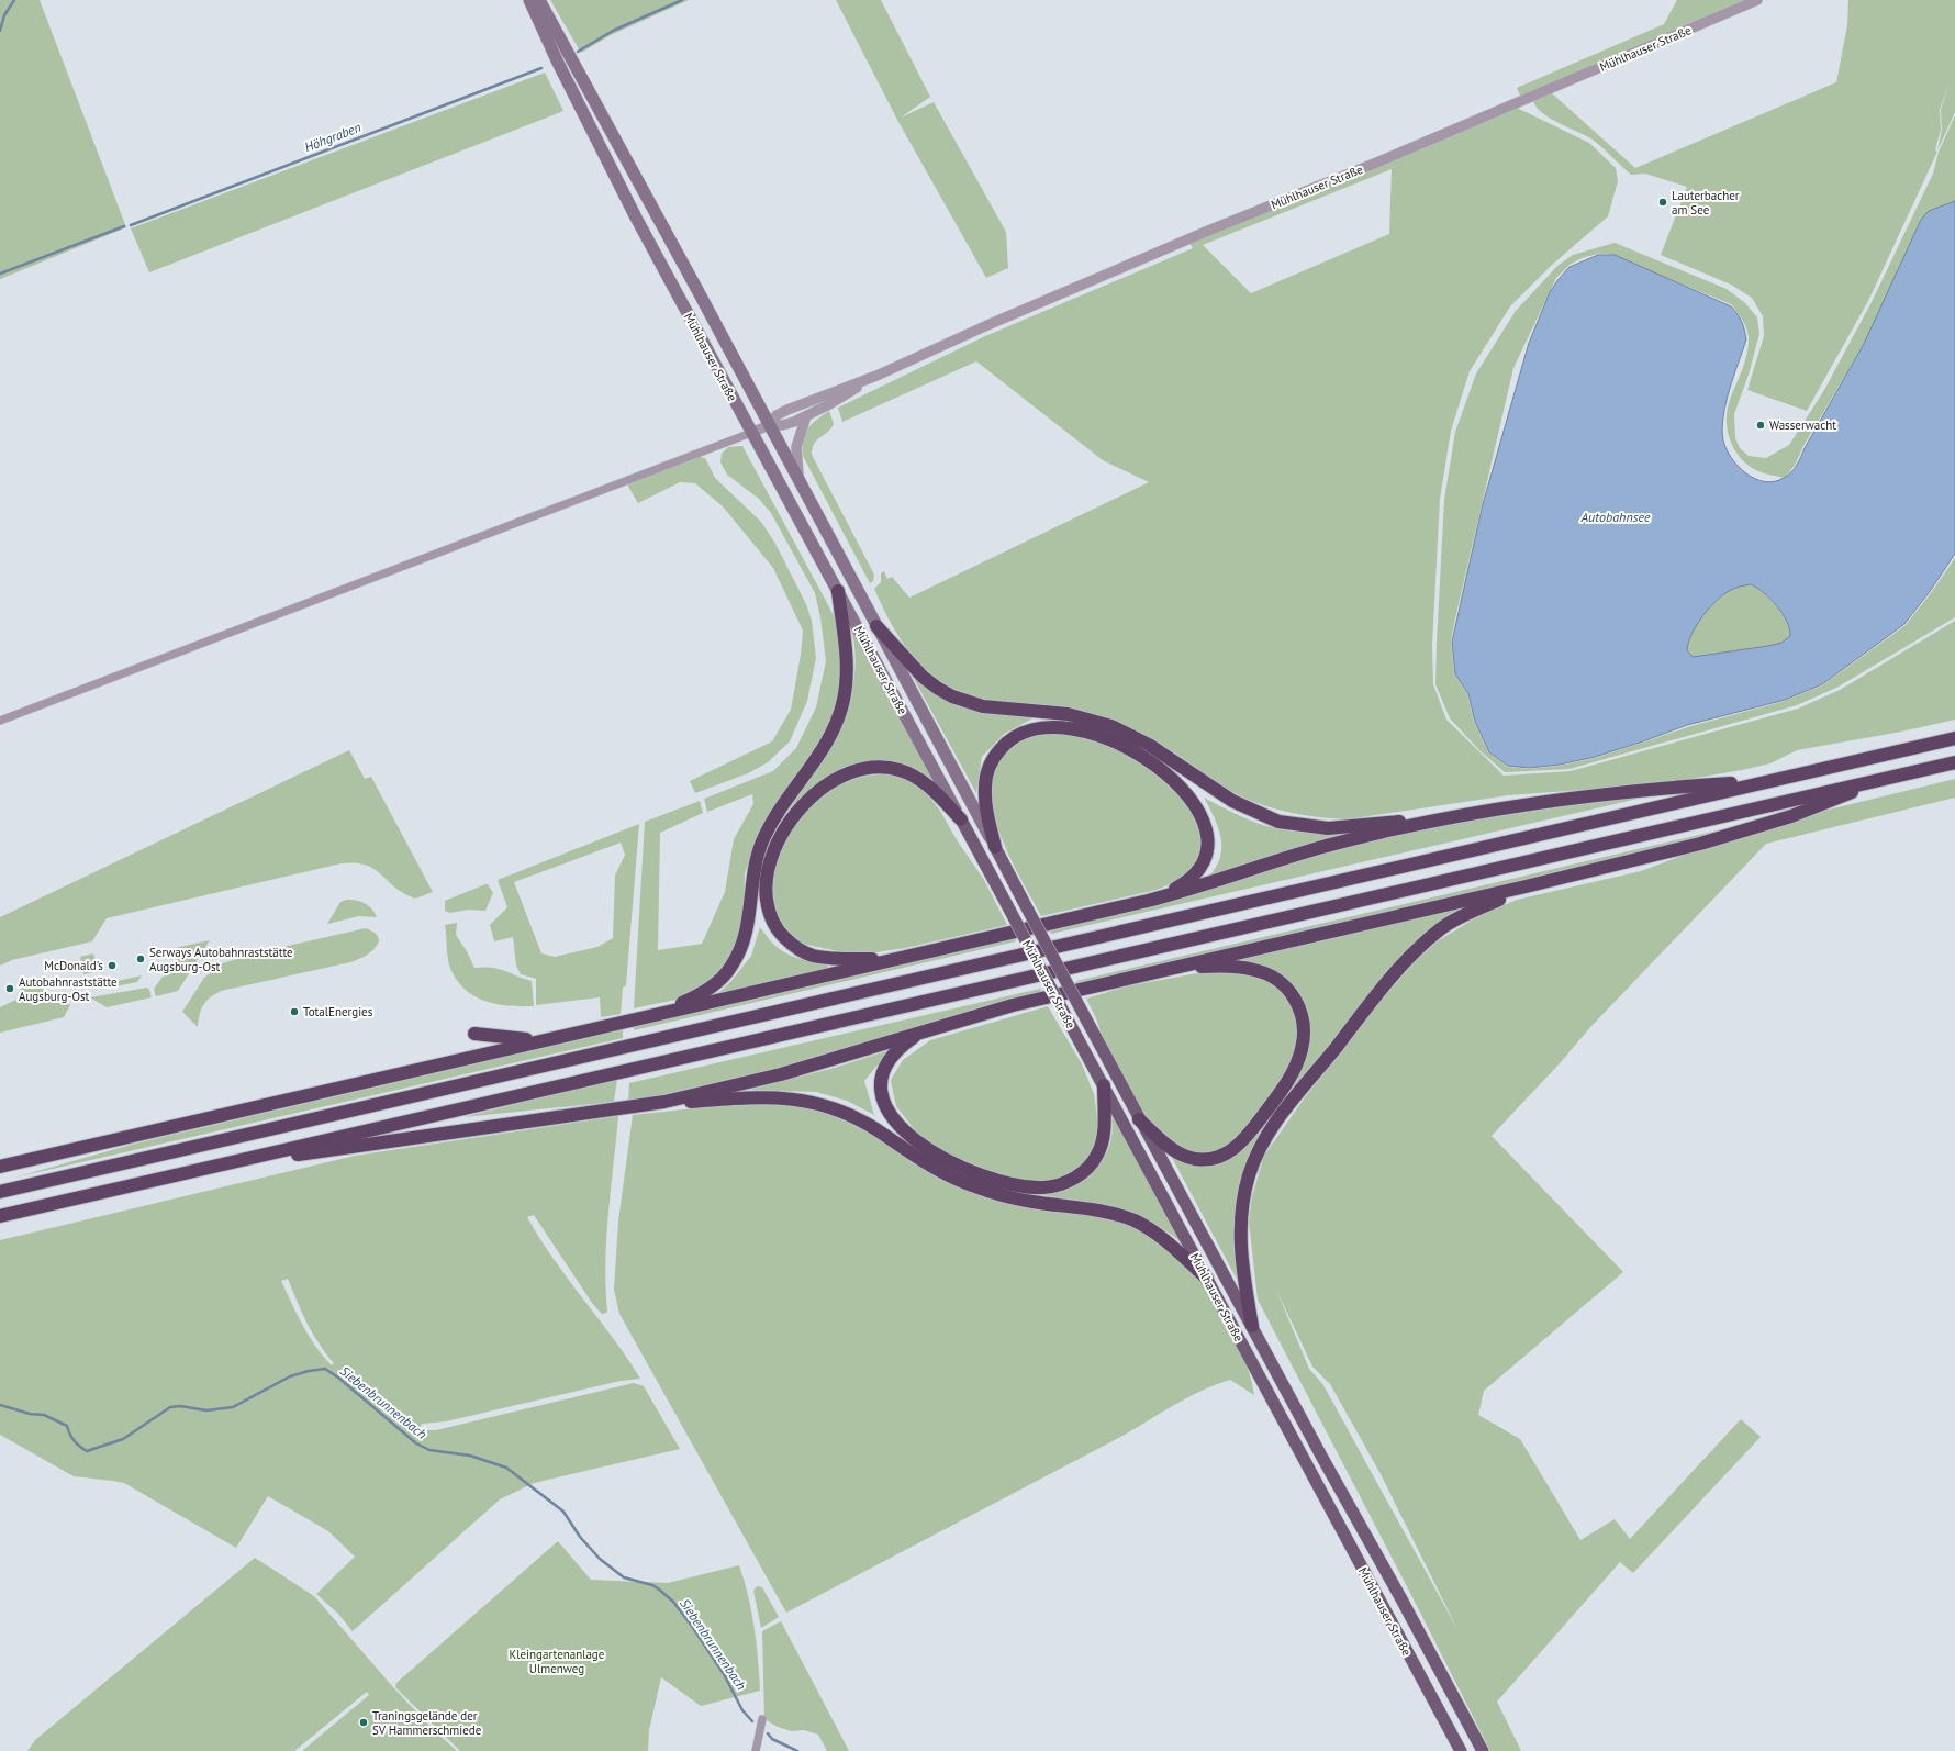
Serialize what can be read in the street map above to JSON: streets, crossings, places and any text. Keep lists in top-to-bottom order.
{
  "streets": {
    "main road": ["Mühlhauser Straße"]
  },
  "water": ["Höhgraben", "Autobahnsee", "Siebenbrunnenbach"],
  "parks": ["Kleingartenanlage Ulmenweg"],
  "places": [
    "Lauterbacher am See",
    "Wasserwacht",
    "Serways Autobahnraststätte Augsburg-Ost",
    "McDonald's",
    "Autobahnraststätte Augsburg-Ost",
    "TotalEnergies",
    "Traningsgelände der SV Hammerschmiede"
  ]
}
